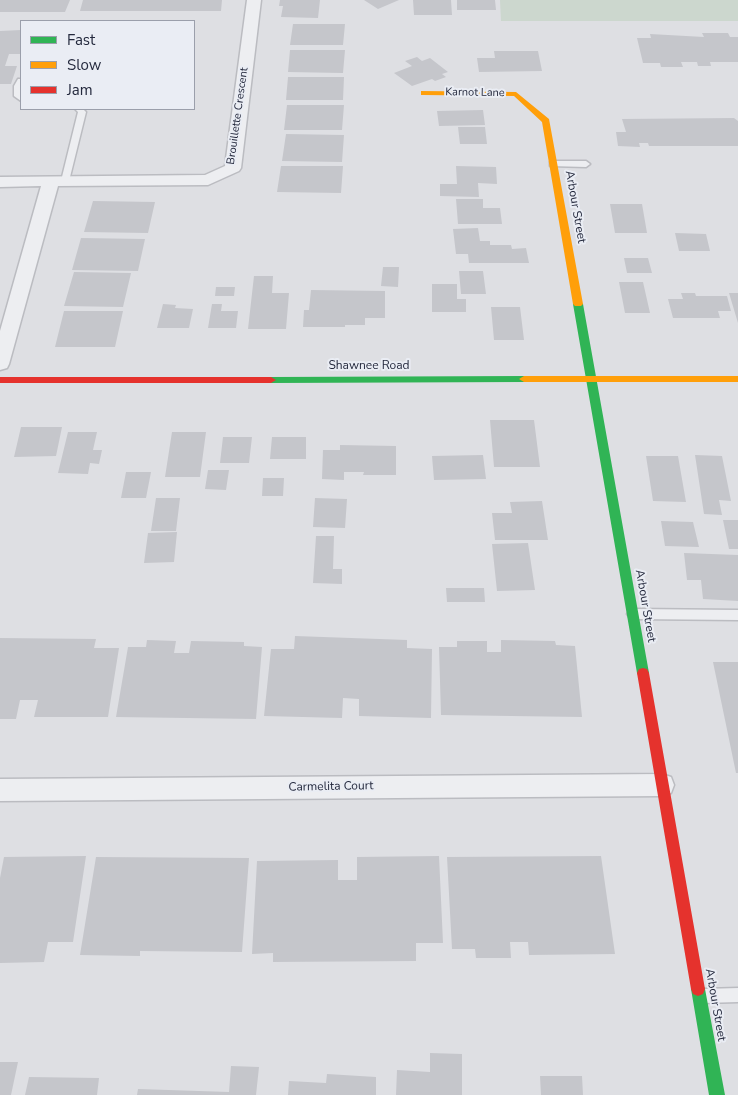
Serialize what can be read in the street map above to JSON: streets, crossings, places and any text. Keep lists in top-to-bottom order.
{
  "streets": {
    "street": [
      "Karnot Lane",
      "Brouillette Crescent",
      "Arbour Street",
      "Shawnee Road",
      "Carmelita Court"
    ]
  },
  "crossings": [
    ["Karnot Lane", "Arbour Street"],
    ["Arbour Street", "Shawnee Road"],
    ["Arbour Street", "Carmelita Court"]
  ],
  "legend": ["Fast", "Slow", "Jam"]
}
